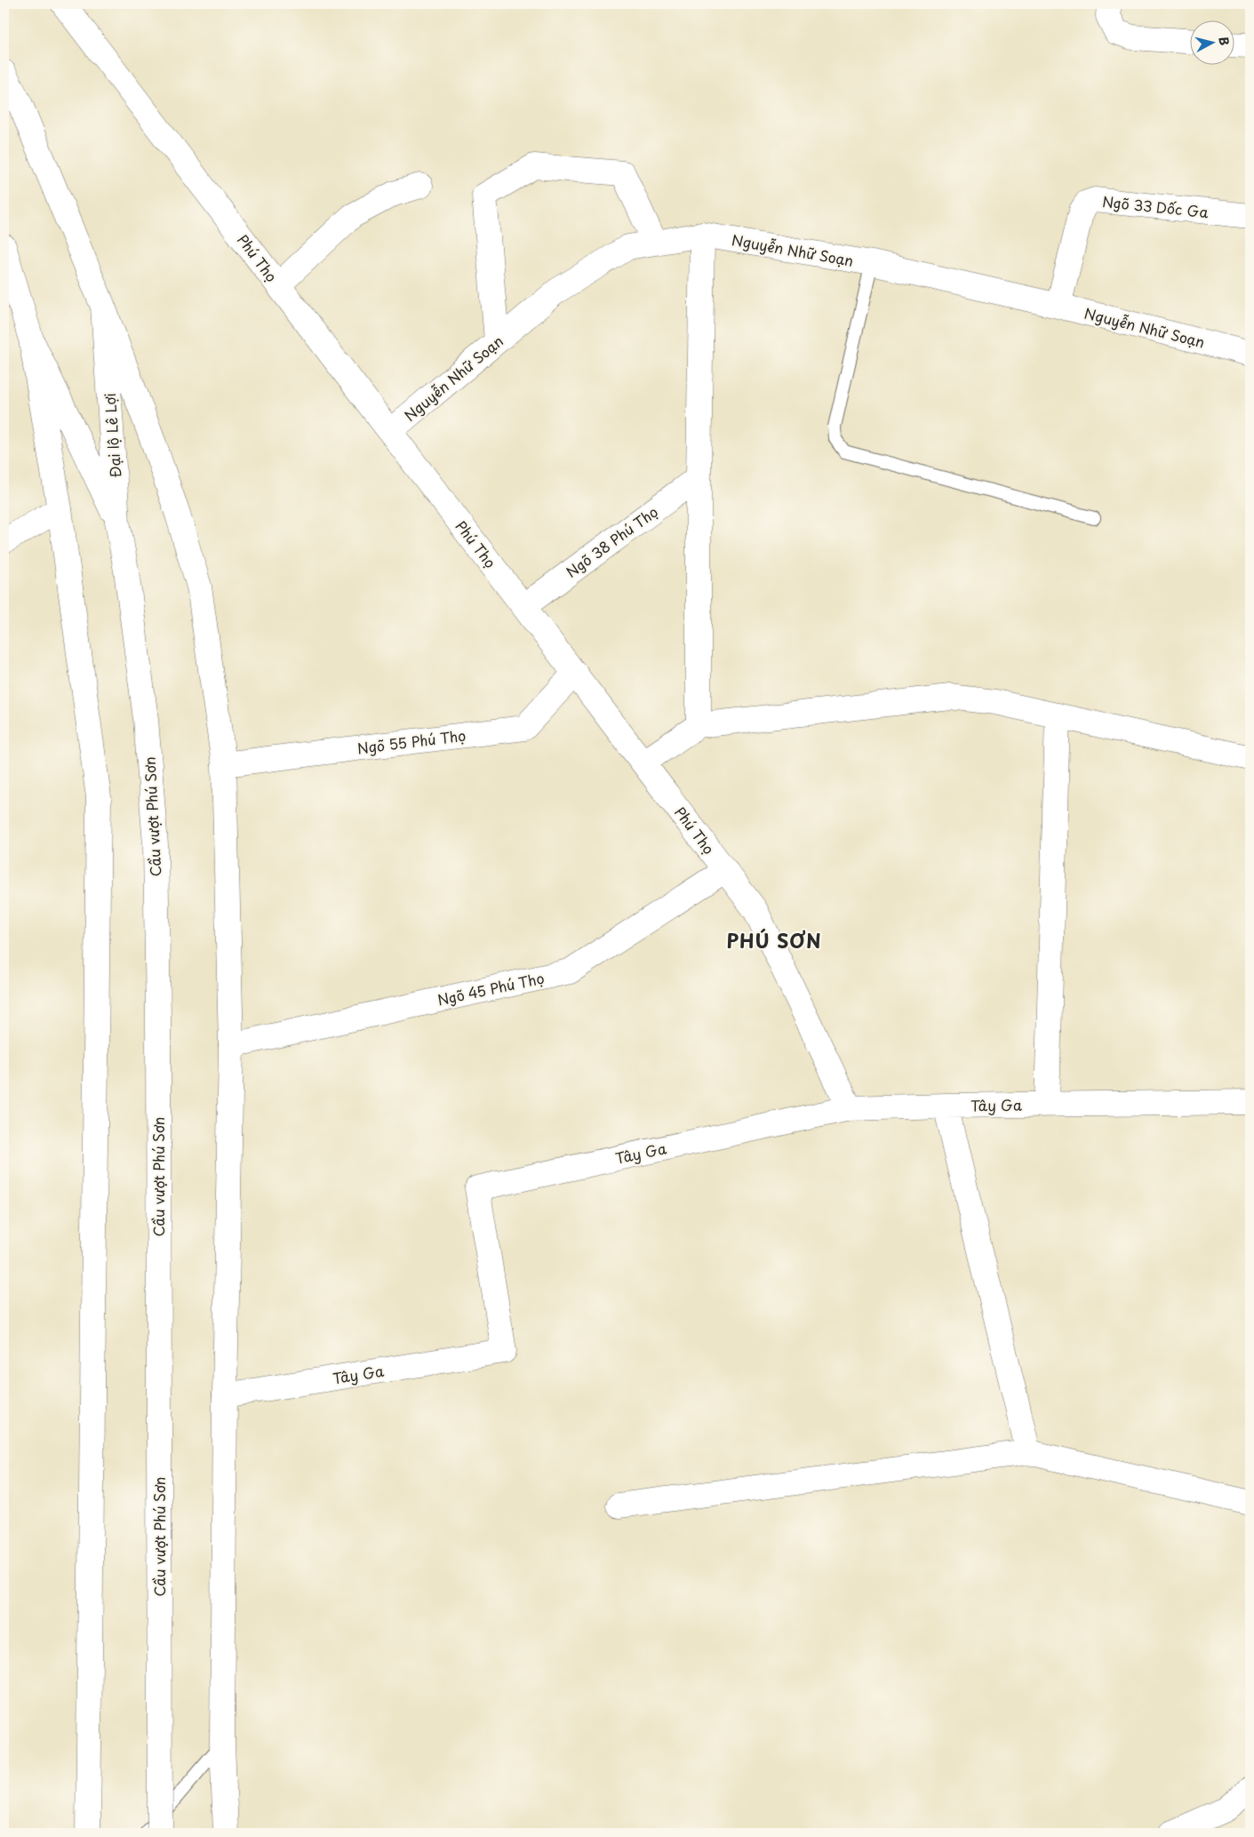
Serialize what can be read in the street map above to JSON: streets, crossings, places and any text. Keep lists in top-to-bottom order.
{
  "streets": {
    "street": [
      "Ngõ 33 Dốc Ga",
      "Nguyễn Nhữ Soạn",
      "Phú Thọ",
      "Đại lộ Lê Lợi",
      "Ngõ 38 Phú Thọ",
      "Ngõ 55 Phú Thọ",
      "Cầu vượt Phú Sơn",
      "Ngõ 45 Phú Thọ",
      "Tây Ga"
    ]
  },
  "crossings": [
    ["Ngõ 33 Dốc Ga", "Nguyễn Nhữ Soạn"],
    ["Nguyễn Nhữ Soạn", "Phú Thọ"],
    ["Phú Thọ", "Ngõ 38 Phú Thọ"],
    ["Phú Thọ", "Ngõ 55 Phú Thọ"],
    ["Phú Thọ", "Ngõ 45 Phú Thọ"],
    ["Phú Thọ", "Tây Ga"],
    ["Đại lộ Lê Lợi", "Cầu vượt Phú Sơn"]
  ],
  "districts": ["PHÚ SƠN"],
  "north": "right"
}
